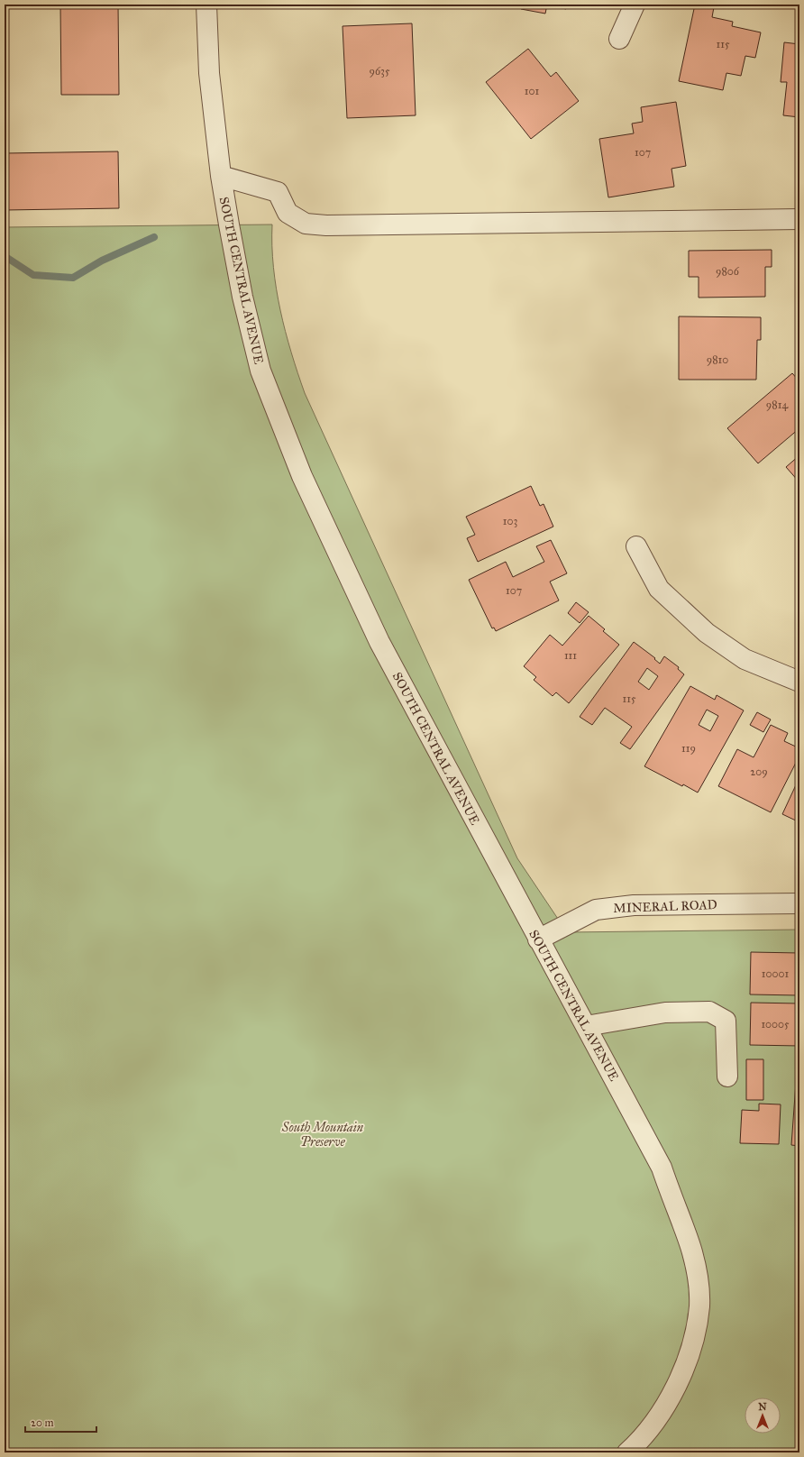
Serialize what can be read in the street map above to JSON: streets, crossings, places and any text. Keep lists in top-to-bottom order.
{
  "streets": {
    "street": ["SOUTH CENTRAL AVENUE", "MINERAL ROAD"]
  },
  "crossings": [
    ["SOUTH CENTRAL AVENUE", "MINERAL ROAD"]
  ],
  "parks": ["South Mountain Preserve"],
  "house_numbers": [
    "115",
    "9635",
    "101",
    "107",
    "9806",
    "9810",
    "9814",
    "103",
    "107",
    "111",
    "115",
    "119",
    "209",
    "10001",
    "10005"
  ],
  "scale_bar": "20 m",
  "north": "top"
}
